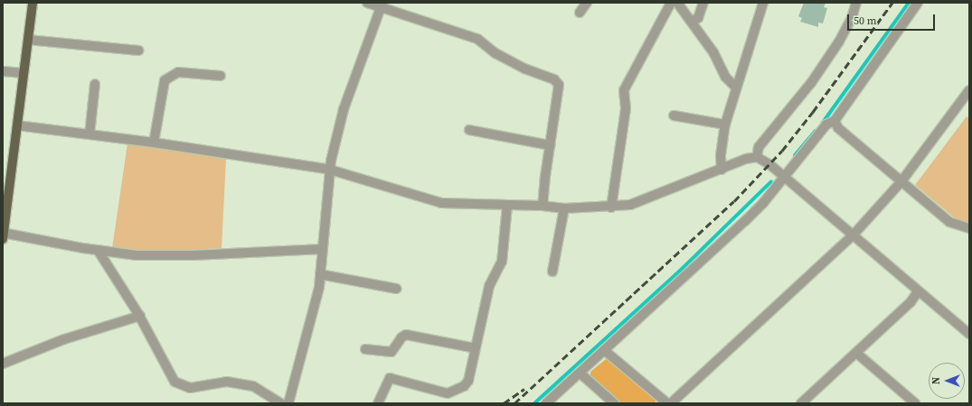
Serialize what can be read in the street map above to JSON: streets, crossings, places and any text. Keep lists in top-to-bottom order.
{
  "scale_bar": "50 m",
  "north": "left"
}
